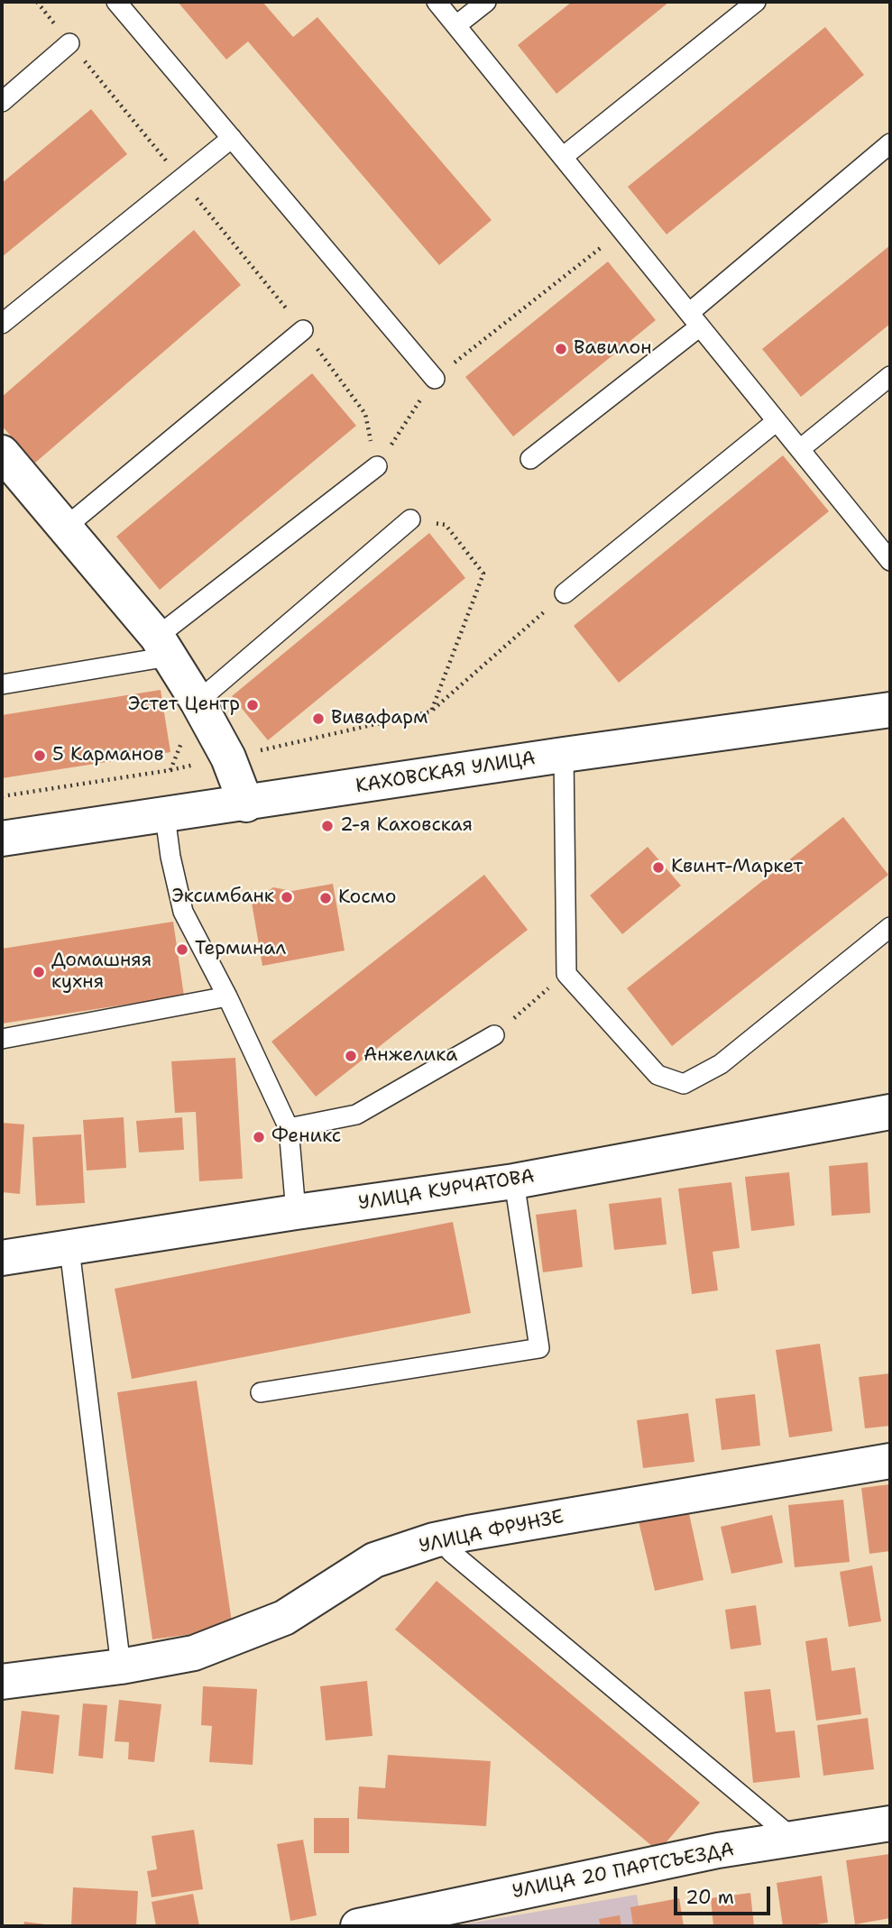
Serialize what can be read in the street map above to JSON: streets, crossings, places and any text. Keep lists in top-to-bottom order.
{
  "streets": {
    "street": [
      "КАХОВСКАЯ УЛИЦА",
      "УЛИЦА КУРЧАТОВА",
      "УЛИЦА ФРУНЗЕ",
      "УЛИЦА 20 ПАРТСЪЕЗДА"
    ]
  },
  "places": [
    "Вавилон",
    "Эстет Центр",
    "Вивафарм",
    "5 Карманов",
    "2-я Каховская",
    "Квинт-Маркет",
    "Эксимбанк",
    "Космо",
    "Терминал",
    "Домашняя кухня",
    "Анжелика",
    "Феникс"
  ],
  "scale_bar": "20 m"
}
